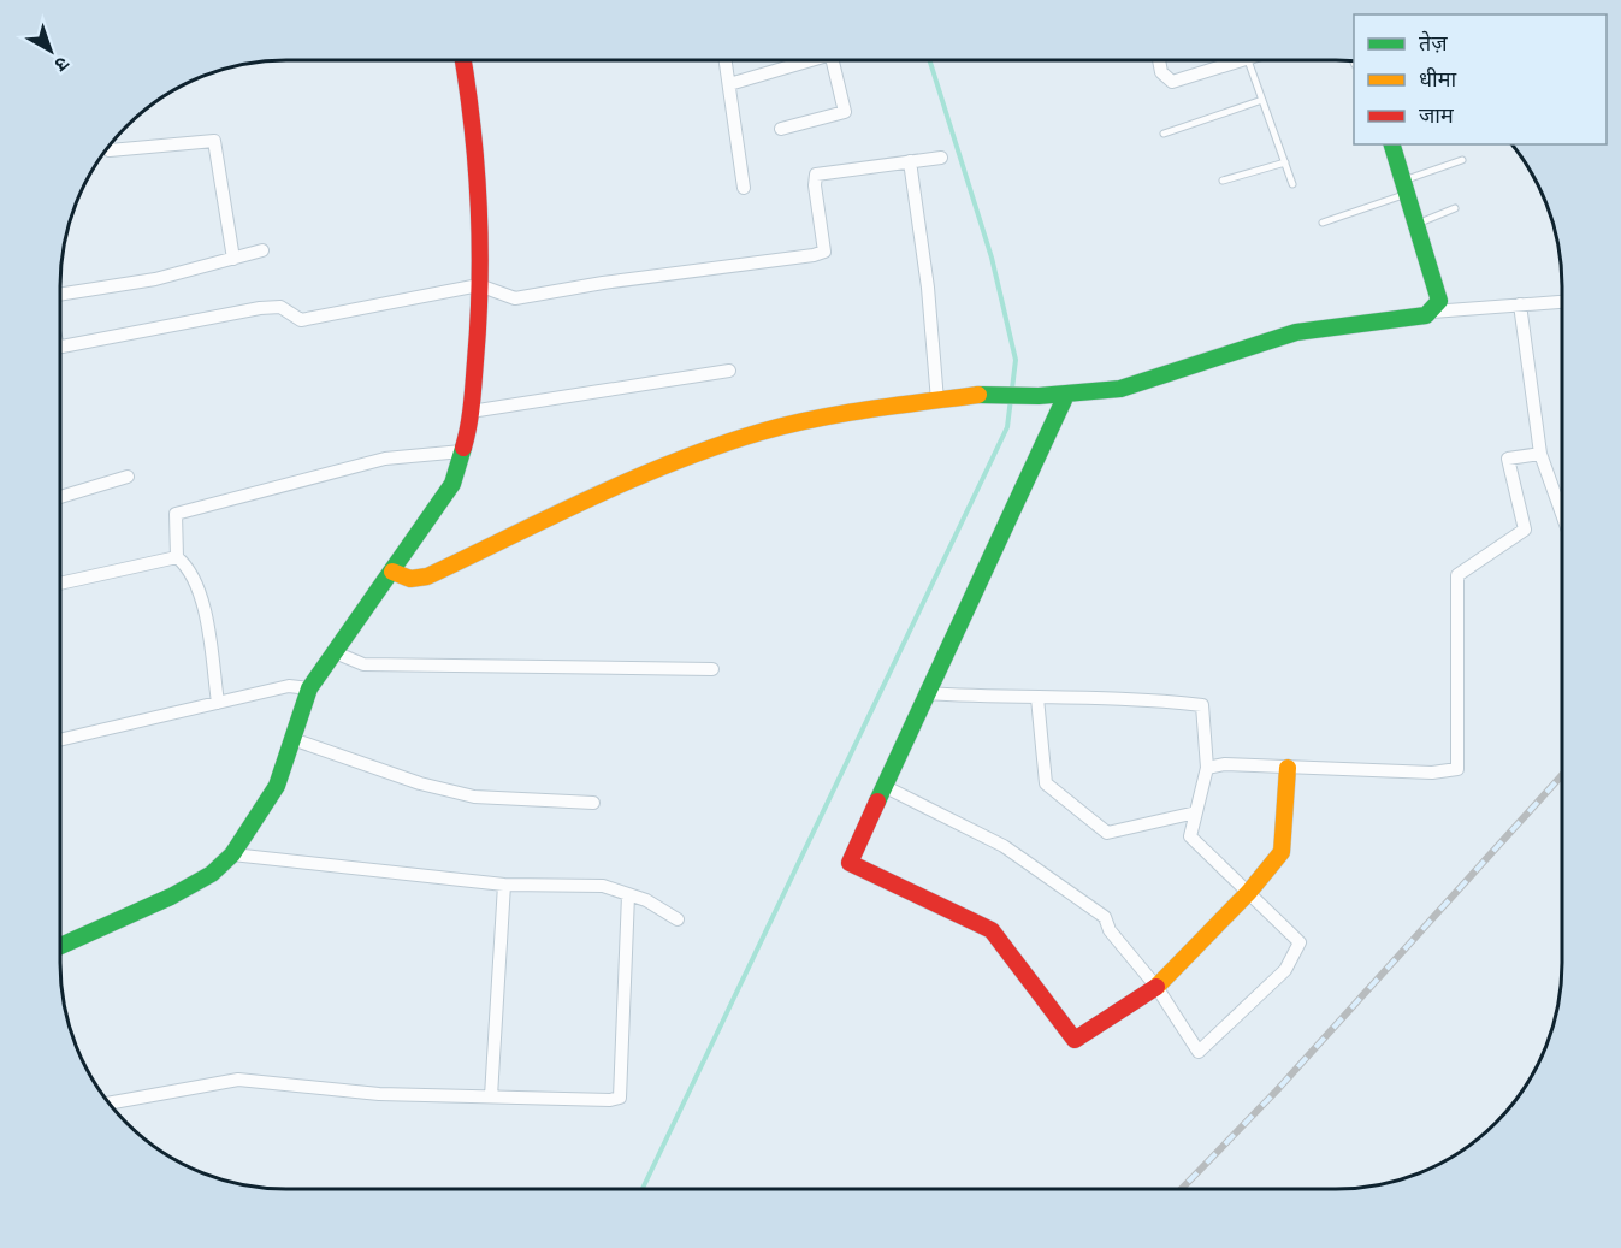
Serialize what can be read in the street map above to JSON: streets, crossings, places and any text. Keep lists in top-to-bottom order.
{
  "legend": ["तेज़", "धीमा", "जाम"],
  "north": "bottom right"
}
